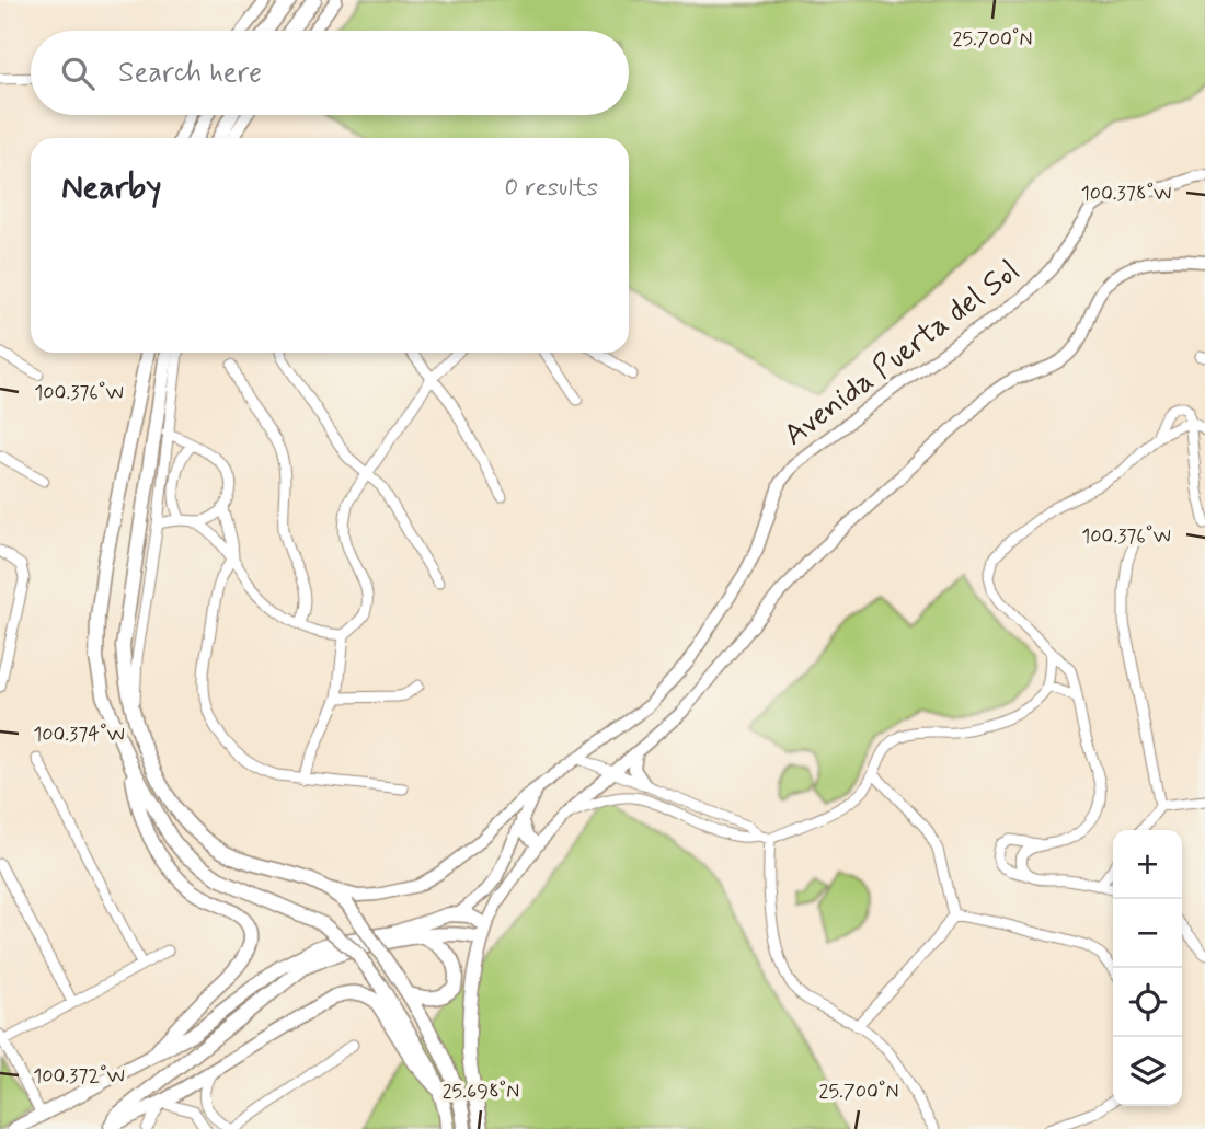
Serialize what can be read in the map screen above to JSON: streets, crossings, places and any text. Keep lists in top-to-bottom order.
{
  "streets": {
    "street": ["Avenida Puerta del Sol"]
  },
  "page": {
    "search": "Search here",
    "heading": ["Nearby", "0 results"],
    "map_buttons": ["+", "−"]
  },
  "coordinates": [
    "25.700°N",
    "100.378°W",
    "100.376°W",
    "100.374°W",
    "100.372°W",
    "25.698°N"
  ]
}
